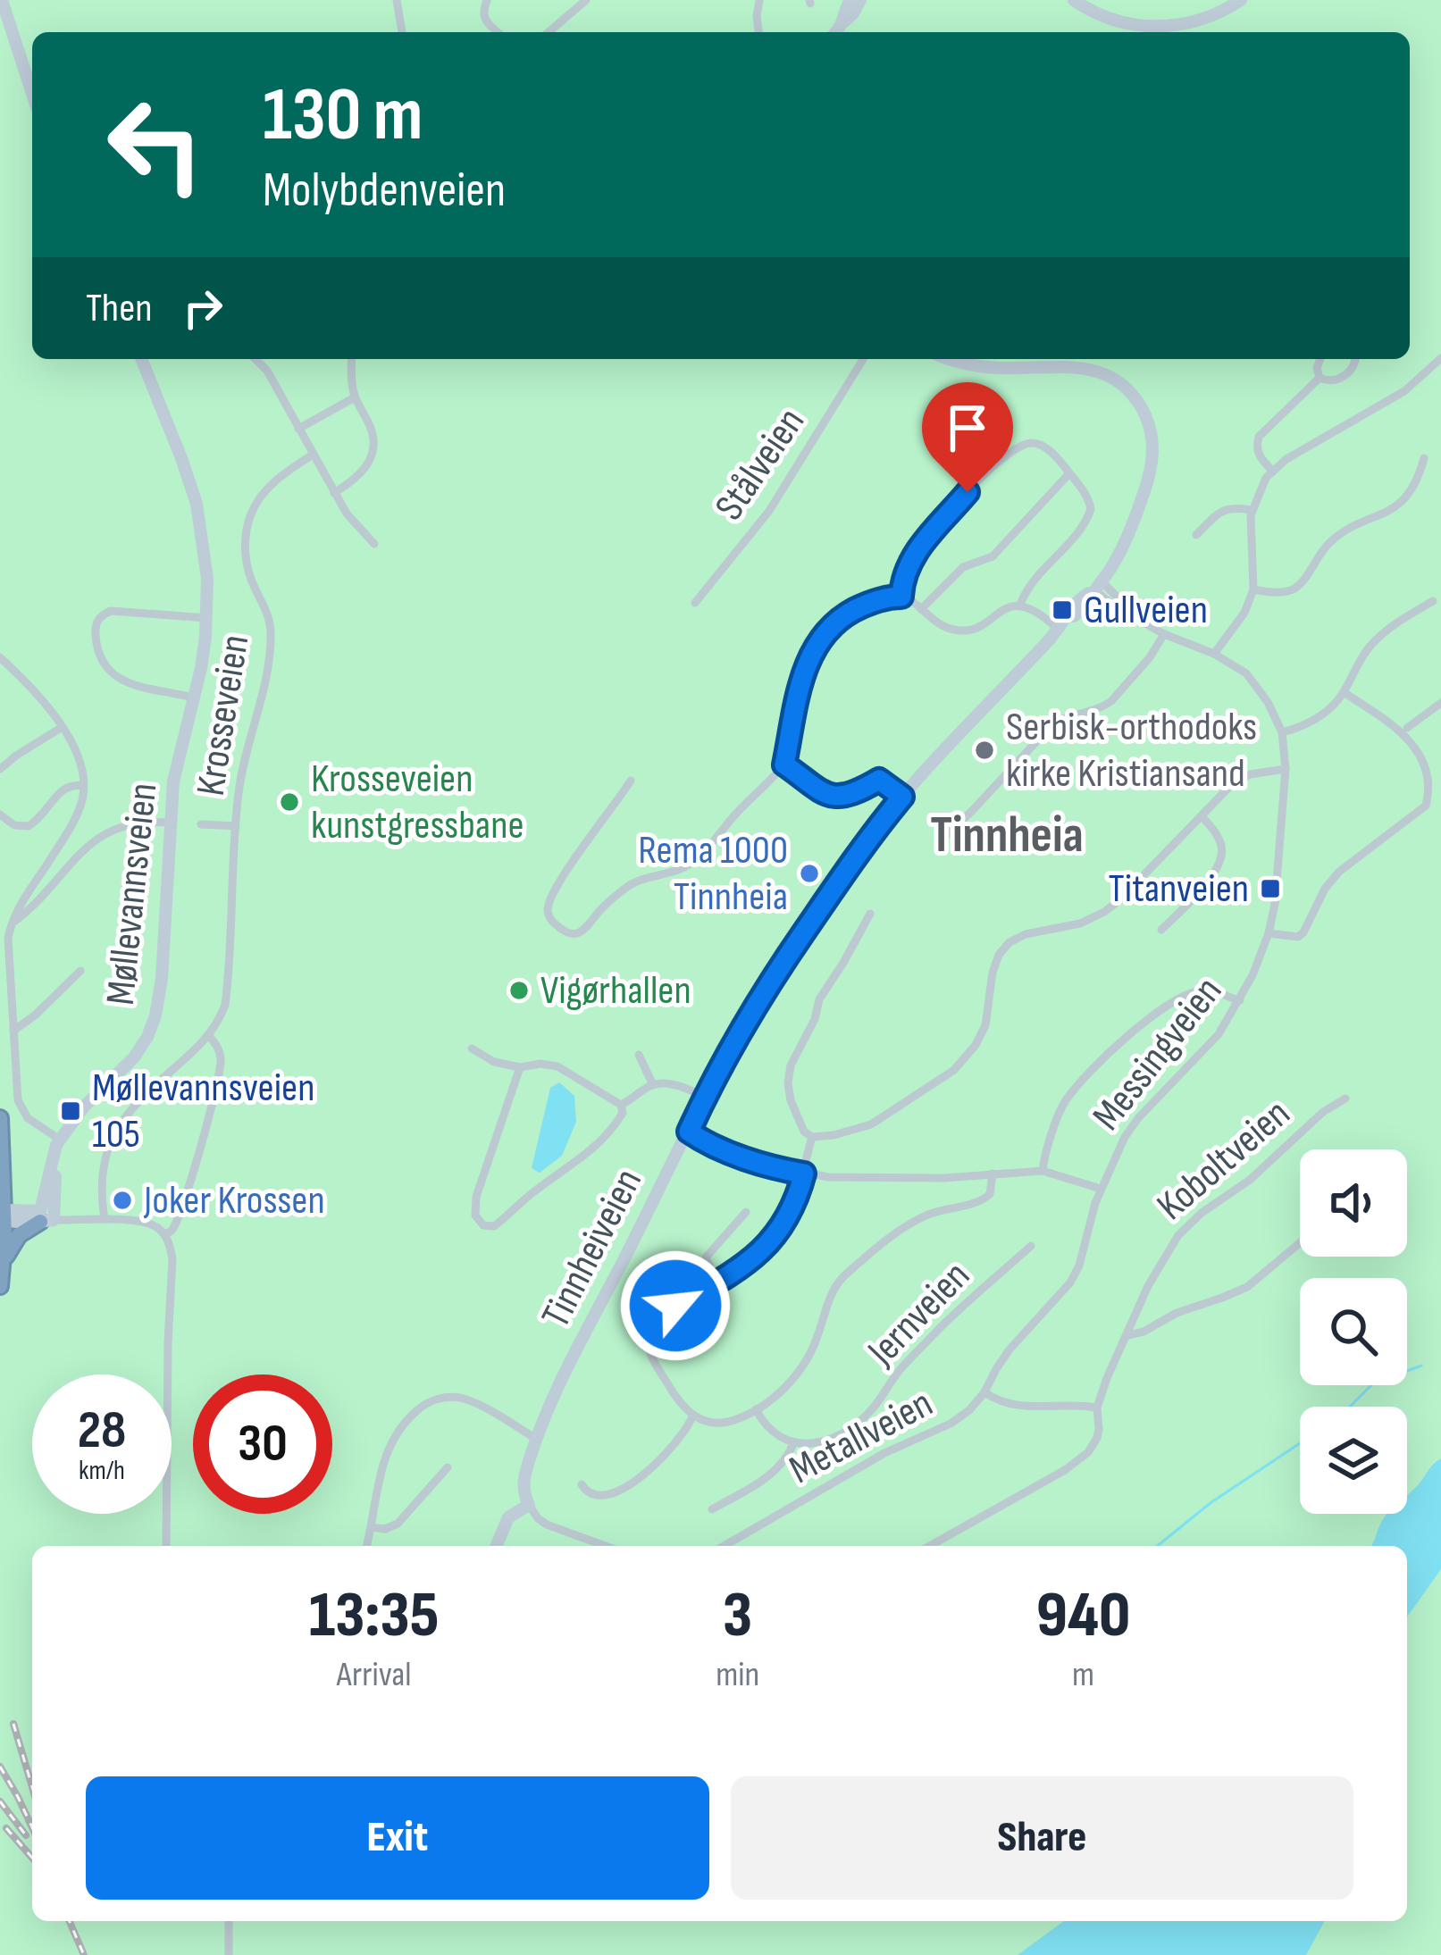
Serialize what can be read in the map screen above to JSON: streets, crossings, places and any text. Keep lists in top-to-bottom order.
{
  "streets": {
    "street": [
      "Stålveien",
      "Krosseveien",
      "Møllevannsveien",
      "Messingveien",
      "Koboltveien",
      "Tinnheiveien",
      "Jernveien",
      "Metallveien"
    ]
  },
  "crossings": [
    ["Messingveien", "Tinnheiveien"],
    ["Messingveien", "Metallveien"],
    ["Koboltveien", "Metallveien"]
  ],
  "districts": ["Tinnheia"],
  "places": {
    "transit": ["Gullveien", "Titanveien", "Møllevannsveien 105"],
    "other": [
      "Serbisk-orthodoks kirke Kristiansand",
      "Krosseveien kunstgressbane",
      "Rema 1000 Tinnheia",
      "Vigørhallen",
      "Joker Krossen"
    ]
  },
  "page": {
    "turn": ["130 m", "Molybdenveien"],
    "then": "Then",
    "speed": "28 km/h",
    "limit": "30",
    "eta": [
      "13:35",
      "Arrival",
      "3",
      "min",
      "940",
      "m"
    ],
    "buttons": ["Exit", "Share"]
  }
}
